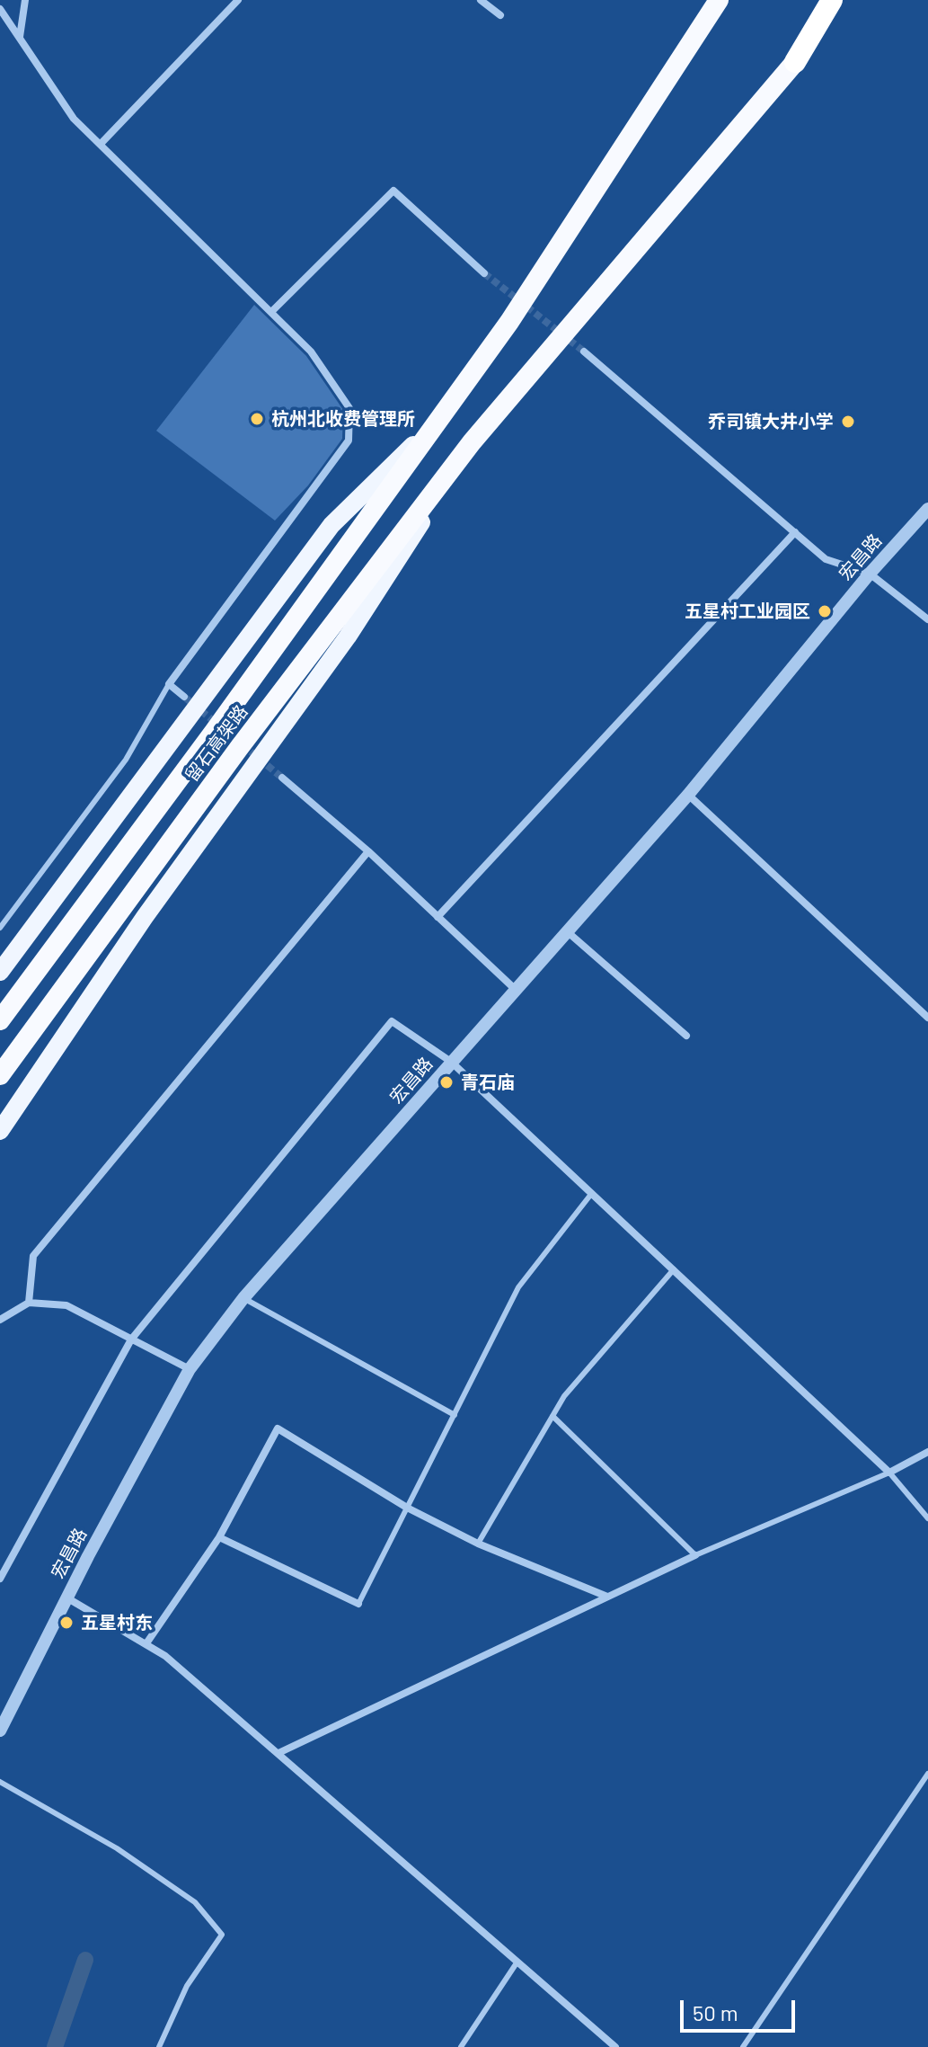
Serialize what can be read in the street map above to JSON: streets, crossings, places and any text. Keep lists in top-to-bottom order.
{
  "streets": {
    "highway": ["留石高架路"],
    "street": ["宏昌路"]
  },
  "places": [
    "杭州北收费管理所",
    "乔司镇大井小学",
    "五星村工业园区",
    "青石庙",
    "五星村东"
  ],
  "scale_bar": "50 m"
}
